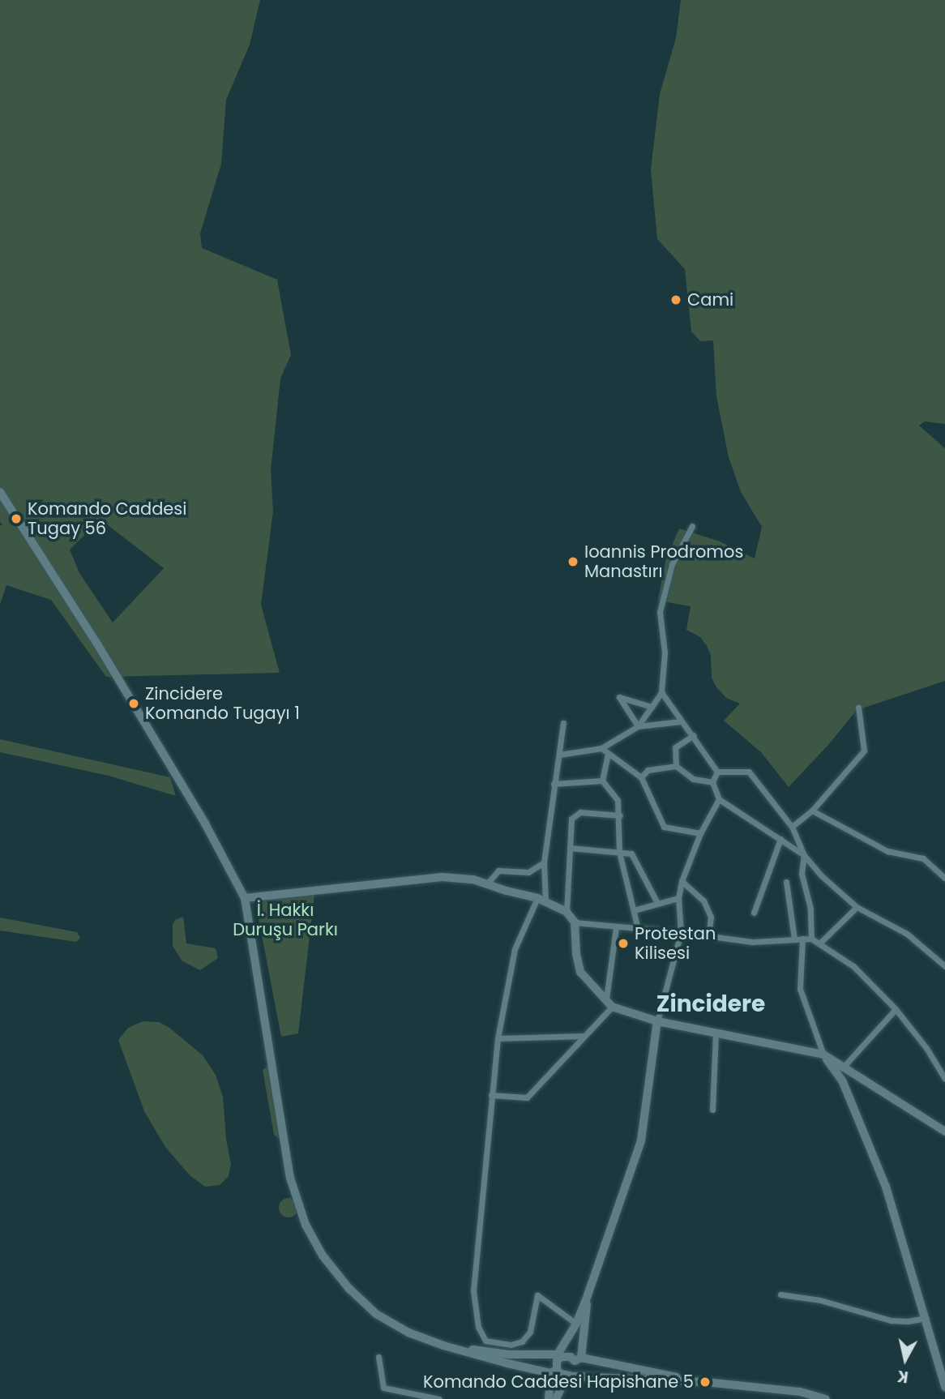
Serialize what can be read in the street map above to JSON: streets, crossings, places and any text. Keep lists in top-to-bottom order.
{
  "districts": ["Zincidere"],
  "parks": ["İ. Hakkı Duruşu Parkı"],
  "places": [
    "Cami",
    "Komando Caddesi Tugay 56",
    "Ioannis Prodromos Manastırı",
    "Zincidere Komando Tugayı 1",
    "Protestan Kilisesi",
    "Komando Caddesi Hapishane 5"
  ],
  "north": "bottom"
}
